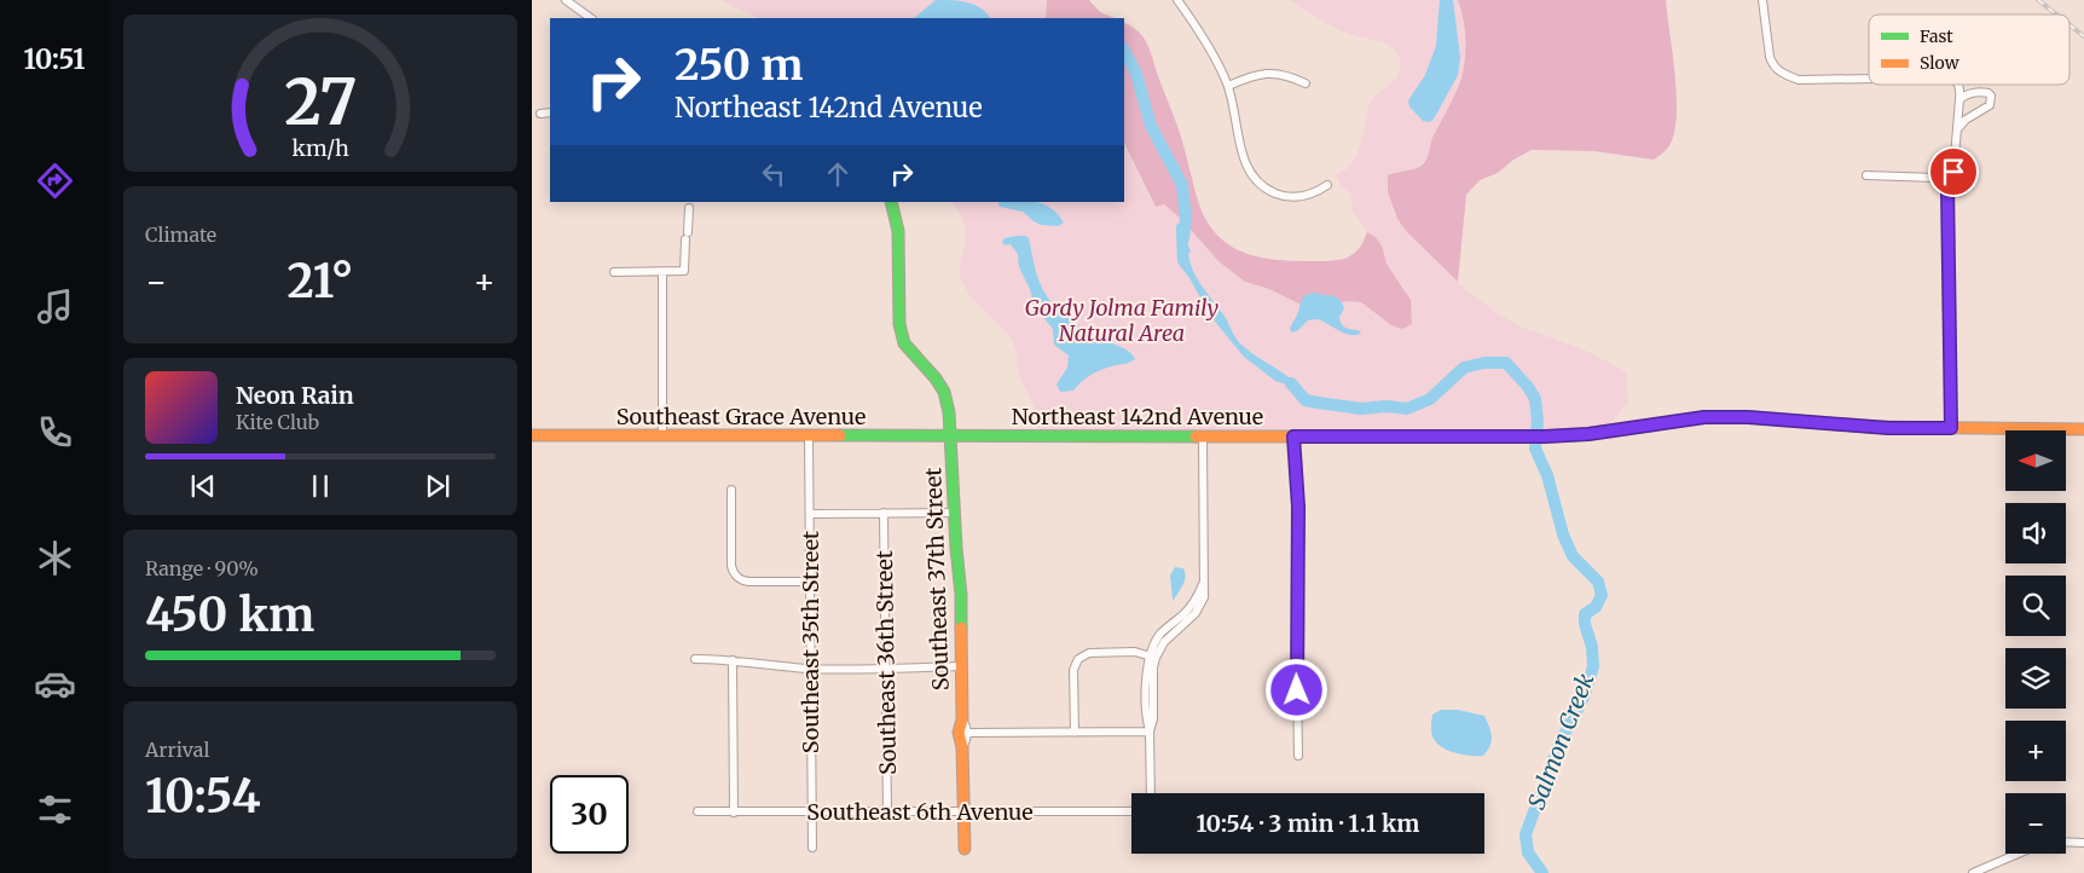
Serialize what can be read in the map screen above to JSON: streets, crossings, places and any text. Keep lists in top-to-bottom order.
{
  "streets": {
    "street": [
      "Southeast Grace Avenue",
      "Northeast 142nd Avenue",
      "Southeast 37th Street",
      "Southeast 35th Street",
      "Southeast 36th Street",
      "Southeast 6th Avenue"
    ]
  },
  "crossings": [
    ["Southeast Grace Avenue", "Northeast 142nd Avenue"],
    ["Southeast Grace Avenue", "Southeast 37th Street"],
    ["Southeast Grace Avenue", "Southeast 35th Street"],
    ["Northeast 142nd Avenue", "Southeast 37th Street"],
    ["Southeast 37th Street", "Southeast 6th Avenue"],
    ["Southeast 35th Street", "Southeast 6th Avenue"],
    ["Southeast 36th Street", "Southeast 6th Avenue"]
  ],
  "water": ["Salmon Creek"],
  "parks": ["Gordy Jolma Family Natural Area"],
  "legend": ["Fast", "Slow"],
  "north": "left",
  "page": {
    "tabs": "10:51",
    "turn": ["250 m", "Northeast 142nd Avenue"],
    "tile": [
      "Climate",
      ["Range · 90%", "450 km"],
      ["Arrival", "10:54"]
    ],
    "heat": ["−", "21°", "+"],
    "song": ["Neon Rain", "Kite Club"],
    "map_buttons": ["+", "−"],
    "limit": "30",
    "trip": "10:54 · 3 min · 1.1 km",
    "gauge": ["27", "km/h"]
  }
}
